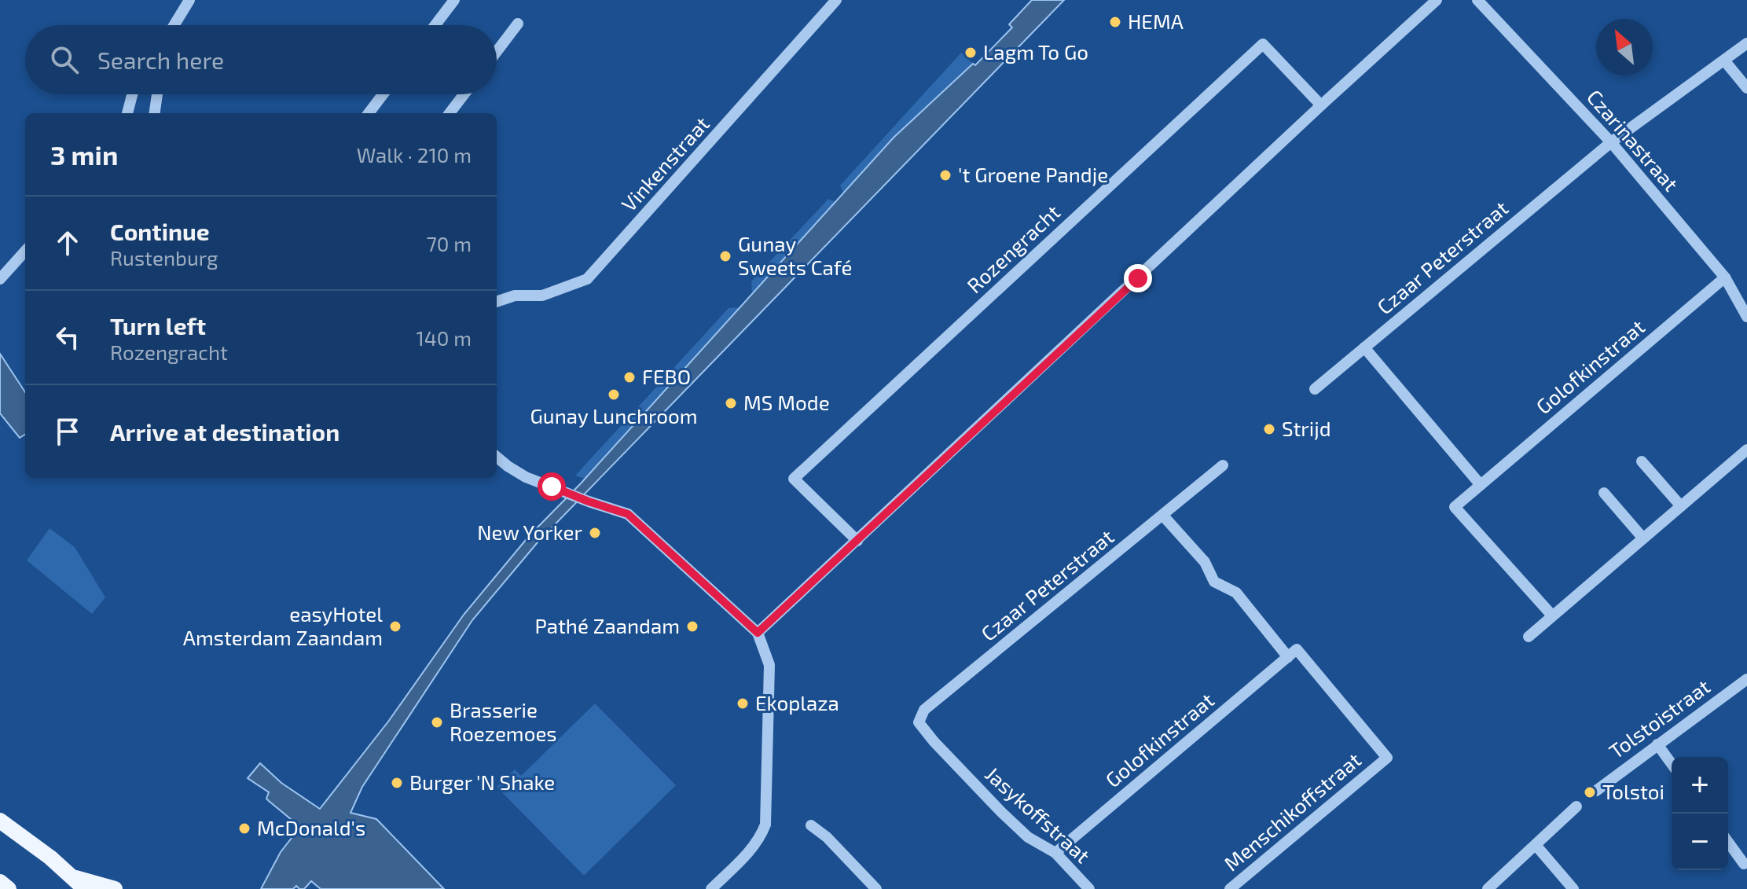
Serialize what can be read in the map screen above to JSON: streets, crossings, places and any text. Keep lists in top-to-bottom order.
{
  "streets": {
    "street": [
      "Czarinastraat",
      "Vinkenstraat",
      "Rozengracht",
      "Czaar Peterstraat",
      "Golofkinstraat",
      "Tolstoistraat",
      "Menschikoffstraat",
      "Jasykoffstraat"
    ]
  },
  "crossings": [
    ["Czarinastraat", "Czaar Peterstraat"],
    ["Czarinastraat", "Golofkinstraat"],
    ["Czaar Peterstraat", "Jasykoffstraat"],
    ["Golofkinstraat", "Menschikoffstraat"],
    ["Golofkinstraat", "Jasykoffstraat"]
  ],
  "places": [
    "HEMA",
    "Lagm To Go",
    "'t Groene Pandje",
    "Gunay Sweets Café",
    "FEBO",
    "Gunay Lunchroom",
    "MS Mode",
    "Strijd",
    "New Yorker",
    "easyHotel Amsterdam Zaandam",
    "Pathé Zaandam",
    "Ekoplaza",
    "Brasserie Roezemoes",
    "Burger 'N Shake",
    "Tolstoi",
    "McDonald's"
  ],
  "north": "top left",
  "page": {
    "search": "Search here",
    "heading": ["3 min", "Walk · 210 m"],
    "list": [
      ["Continue", "Rustenburg", "70 m"],
      ["Turn left", "Rozengracht", "140 m"],
      "Arrive at destination"
    ],
    "map_buttons": ["+", "−"]
  }
}
